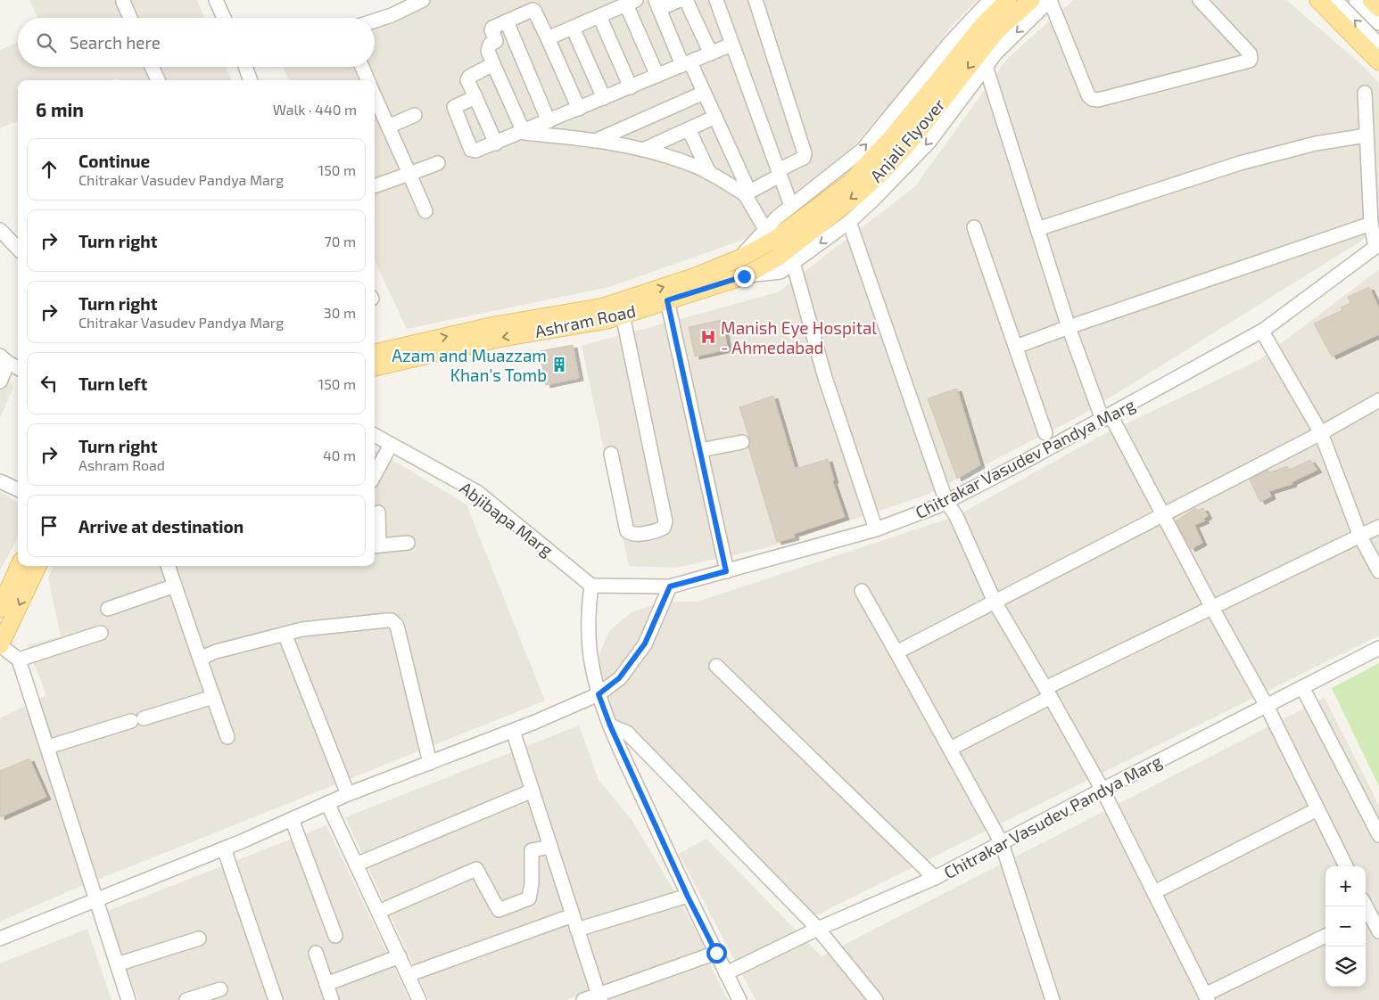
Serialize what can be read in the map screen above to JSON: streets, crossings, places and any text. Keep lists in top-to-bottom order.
{
  "streets": {
    "main road": ["Anjali Flyover", "Ashram Road"],
    "street": ["Chitrakar Vasudev Pandya Marg", "Abjibapa Marg"]
  },
  "crossings": [
    ["Anjali Flyover", "Ashram Road"],
    ["Chitrakar Vasudev Pandya Marg", "Abjibapa Marg"]
  ],
  "places": {
    "hospital": ["Manish Eye Hospital - Ahmedabad"],
    "building": ["Azam and Muazzam Khan's Tomb"]
  },
  "page": {
    "search": "Search here",
    "heading": ["6 min", "Walk · 440 m"],
    "list": [
      ["Continue", "Chitrakar Vasudev Pandya Marg", "150 m"],
      ["Turn right", "70 m"],
      ["Turn right", "Chitrakar Vasudev Pandya Marg", "30 m"],
      ["Turn left", "150 m"],
      ["Turn right", "Ashram Road", "40 m"],
      "Arrive at destination"
    ],
    "map_buttons": ["+", "−"]
  }
}
